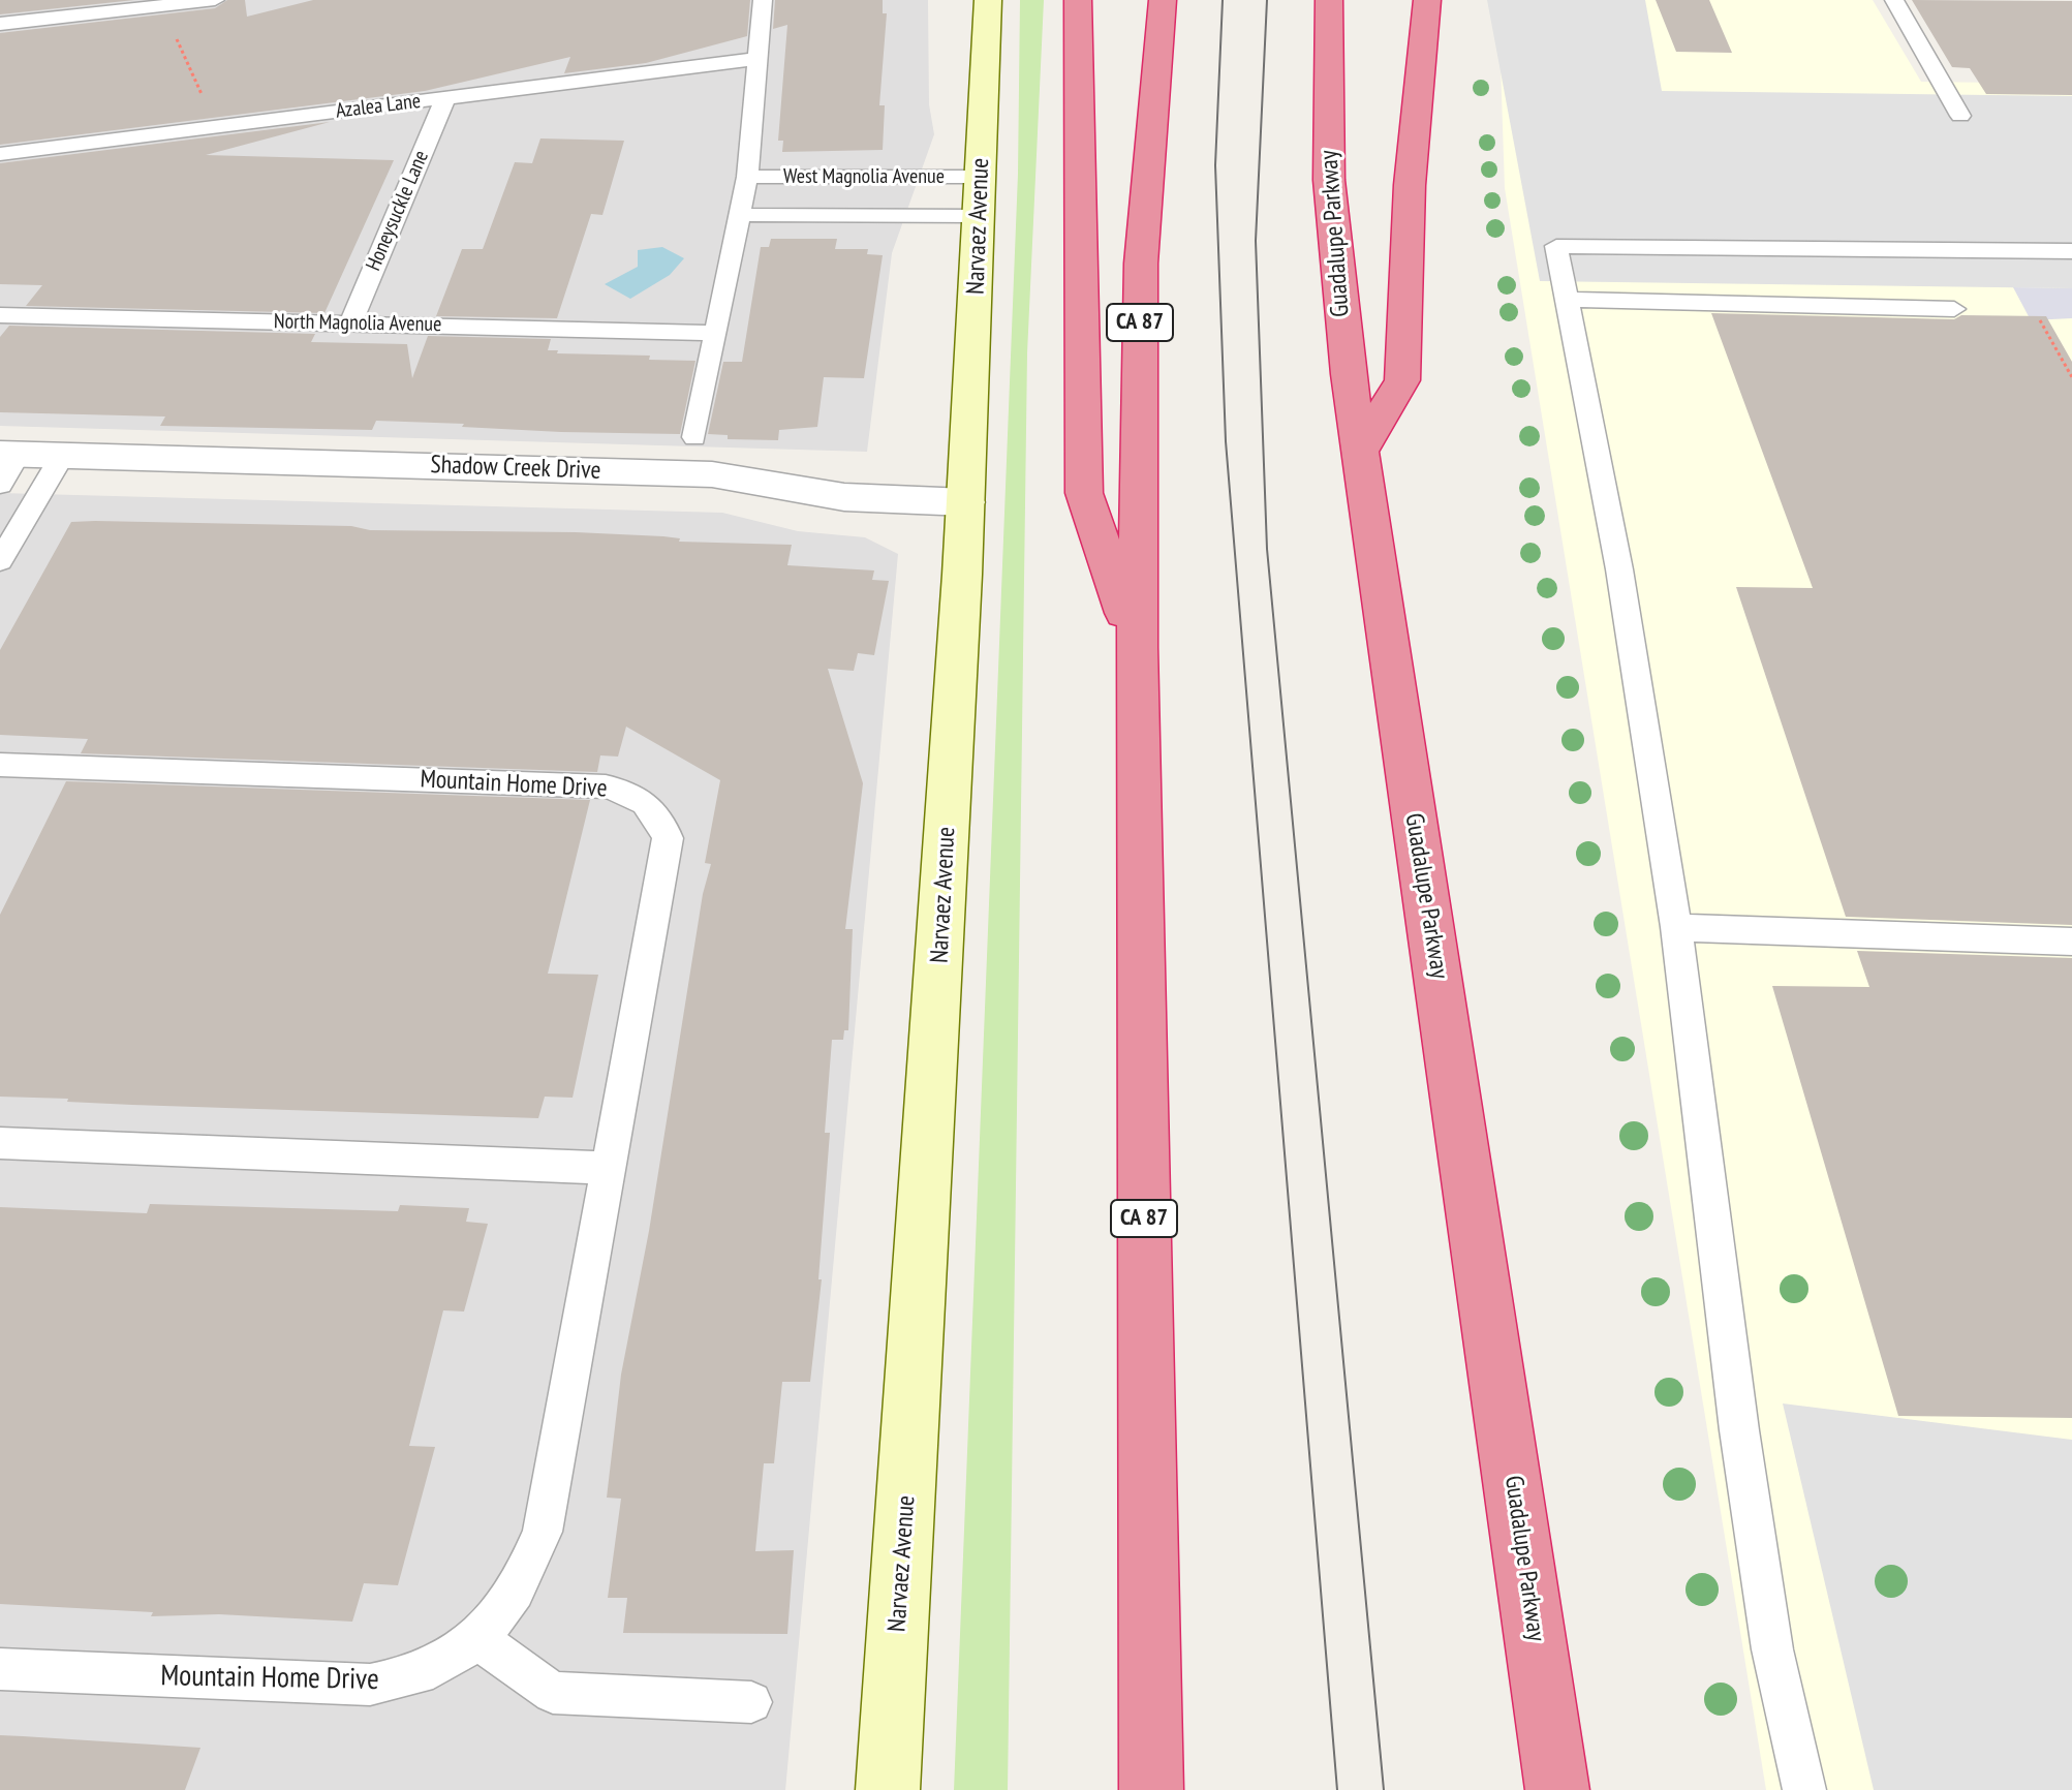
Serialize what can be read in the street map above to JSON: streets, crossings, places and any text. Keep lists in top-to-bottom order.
{
  "streets": {
    "highway": ["Guadalupe Parkway", "CA 87"],
    "main road": ["Narvaez Avenue"],
    "street": ["Shadow Creek Drive"],
    "lane": [
      "Azalea Lane",
      "West Magnolia Avenue",
      "Honeysuckle Lane",
      "North Magnolia Avenue",
      "Mountain Home Drive"
    ]
  },
  "crossings": [
    ["Azalea Lane", "West Magnolia Avenue"],
    ["Azalea Lane", "Honeysuckle Lane"],
    ["West Magnolia Avenue", "Narvaez Avenue"],
    ["Honeysuckle Lane", "North Magnolia Avenue"],
    ["Narvaez Avenue", "Shadow Creek Drive"]
  ]
}
